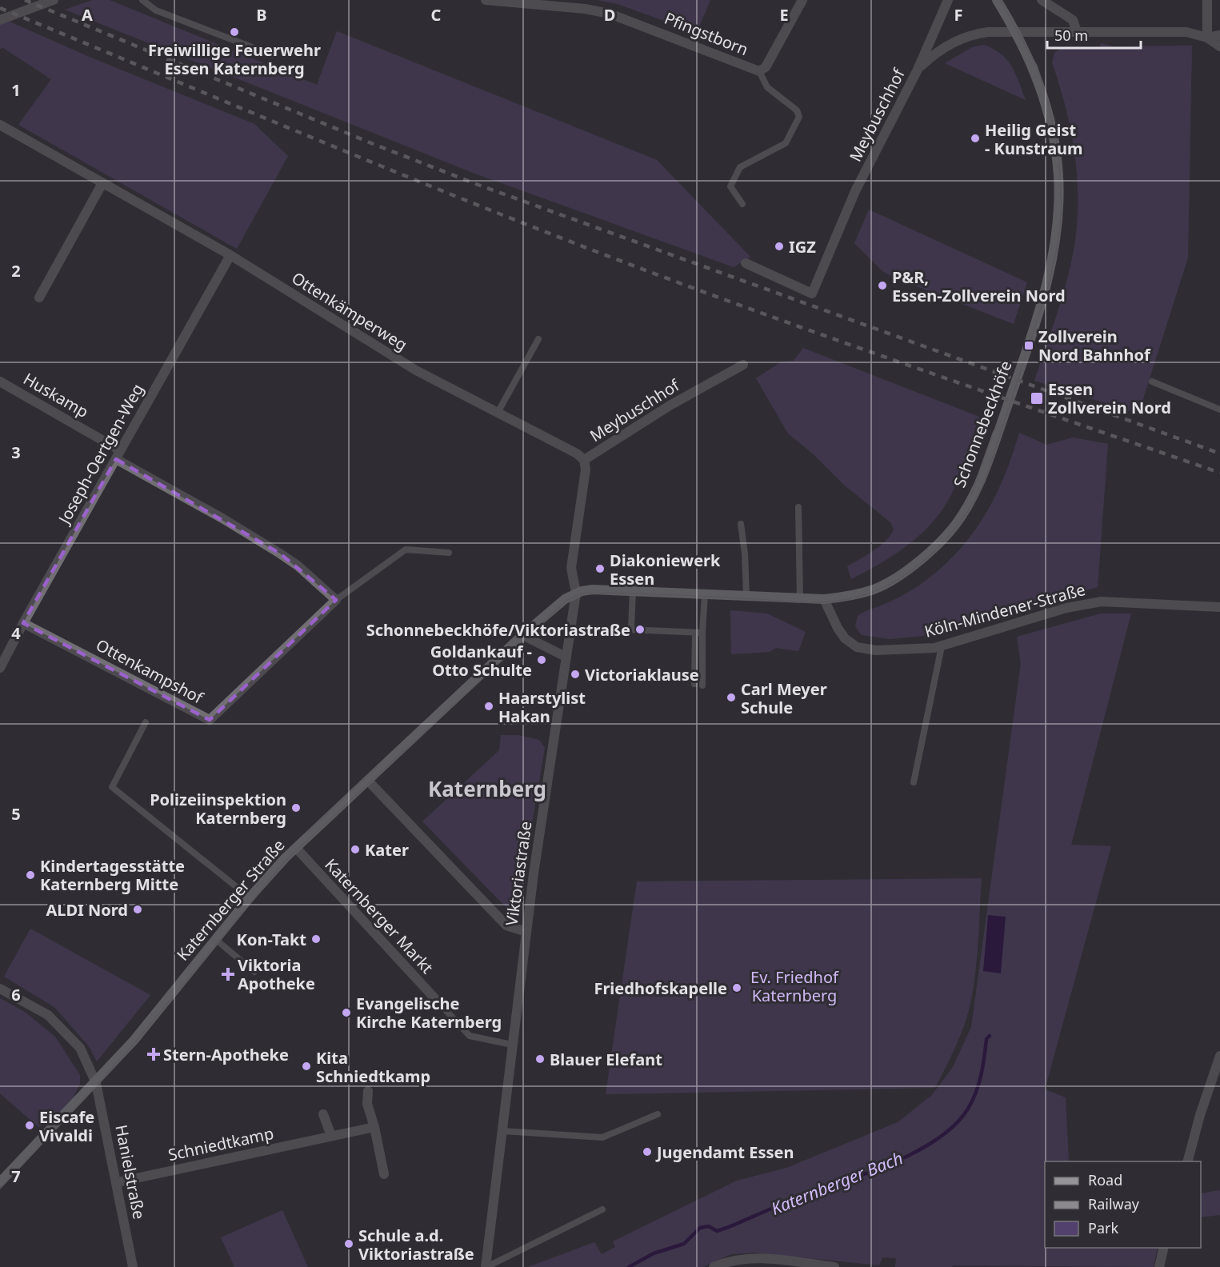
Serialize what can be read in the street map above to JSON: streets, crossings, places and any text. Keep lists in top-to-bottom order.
{
  "streets": {
    "main road": ["Schonnebeckhöfe", "Katernberger Straße"],
    "street": [
      "Pfingstborn",
      "Meybuschhof",
      "Ottenkämperweg",
      "Huskamp",
      "Joseph-Oertgen-Weg",
      "Köln-Mindener-Straße",
      "Ottenkampshof",
      "Viktoriastraße",
      "Katernberger Markt",
      "Schniedtkamp",
      "Hanielstraße"
    ]
  },
  "crossings": [
    ["Meybuschhof", "Ottenkämperweg"],
    ["Meybuschhof", "Schonnebeckhöfe"],
    ["Meybuschhof", "Viktoriastraße"],
    ["Meybuschhof", "Katernberger Straße"],
    ["Ottenkämperweg", "Joseph-Oertgen-Weg"],
    ["Huskamp", "Joseph-Oertgen-Weg"],
    ["Schonnebeckhöfe", "Köln-Mindener-Straße"],
    ["Schonnebeckhöfe", "Viktoriastraße"],
    ["Schonnebeckhöfe", "Katernberger Straße"],
    ["Joseph-Oertgen-Weg", "Ottenkampshof"],
    ["Viktoriastraße", "Katernberger Straße"],
    ["Viktoriastraße", "Katernberger Markt"],
    ["Katernberger Straße", "Katernberger Markt"],
    ["Katernberger Straße", "Hanielstraße"],
    ["Schniedtkamp", "Hanielstraße"]
  ],
  "districts": ["Katernberg"],
  "water": ["Katernberger Bach"],
  "parks": ["Ev. Friedhof Katernberg"],
  "places": {
    "other": [
      "Freiwillige Feuerwehr Essen Katernberg",
      "Heilig Geist - Kunstraum",
      "IGZ",
      "P&R, Essen-Zollverein Nord",
      "Diakoniewerk Essen",
      "Schonnebeckhöfe/Viktoriastraße",
      "Goldankauf - Otto Schulte",
      "Victoriaklause",
      "Carl Meyer Schule",
      "Haarstylist Hakan",
      "Polizeiinspektion Katernberg",
      "Kater",
      "Kindertagesstätte Katernberg Mitte",
      "ALDI Nord",
      "Kon-Takt",
      "Friedhofskapelle",
      "Evangelische Kirche Katernberg",
      "Blauer Elefant",
      "Kita Schniedtkamp",
      "Eiscafe Vivaldi",
      "Jugendamt Essen",
      "Schule a.d. Viktoriastraße"
    ],
    "transit": ["Zollverein Nord Bahnhof", "Essen Zollverein Nord"],
    "health": ["Viktoria Apotheke", "Stern-Apotheke"]
  },
  "legend": ["Road", "Railway", "Park"],
  "scale_bar": "50 m",
  "grid": {
    "columns": [
      "A",
      "B",
      "C",
      "D",
      "E",
      "F"
    ],
    "rows": [
      "1",
      "2",
      "3",
      "4",
      "5",
      "6",
      "7"
    ]
  }
}
